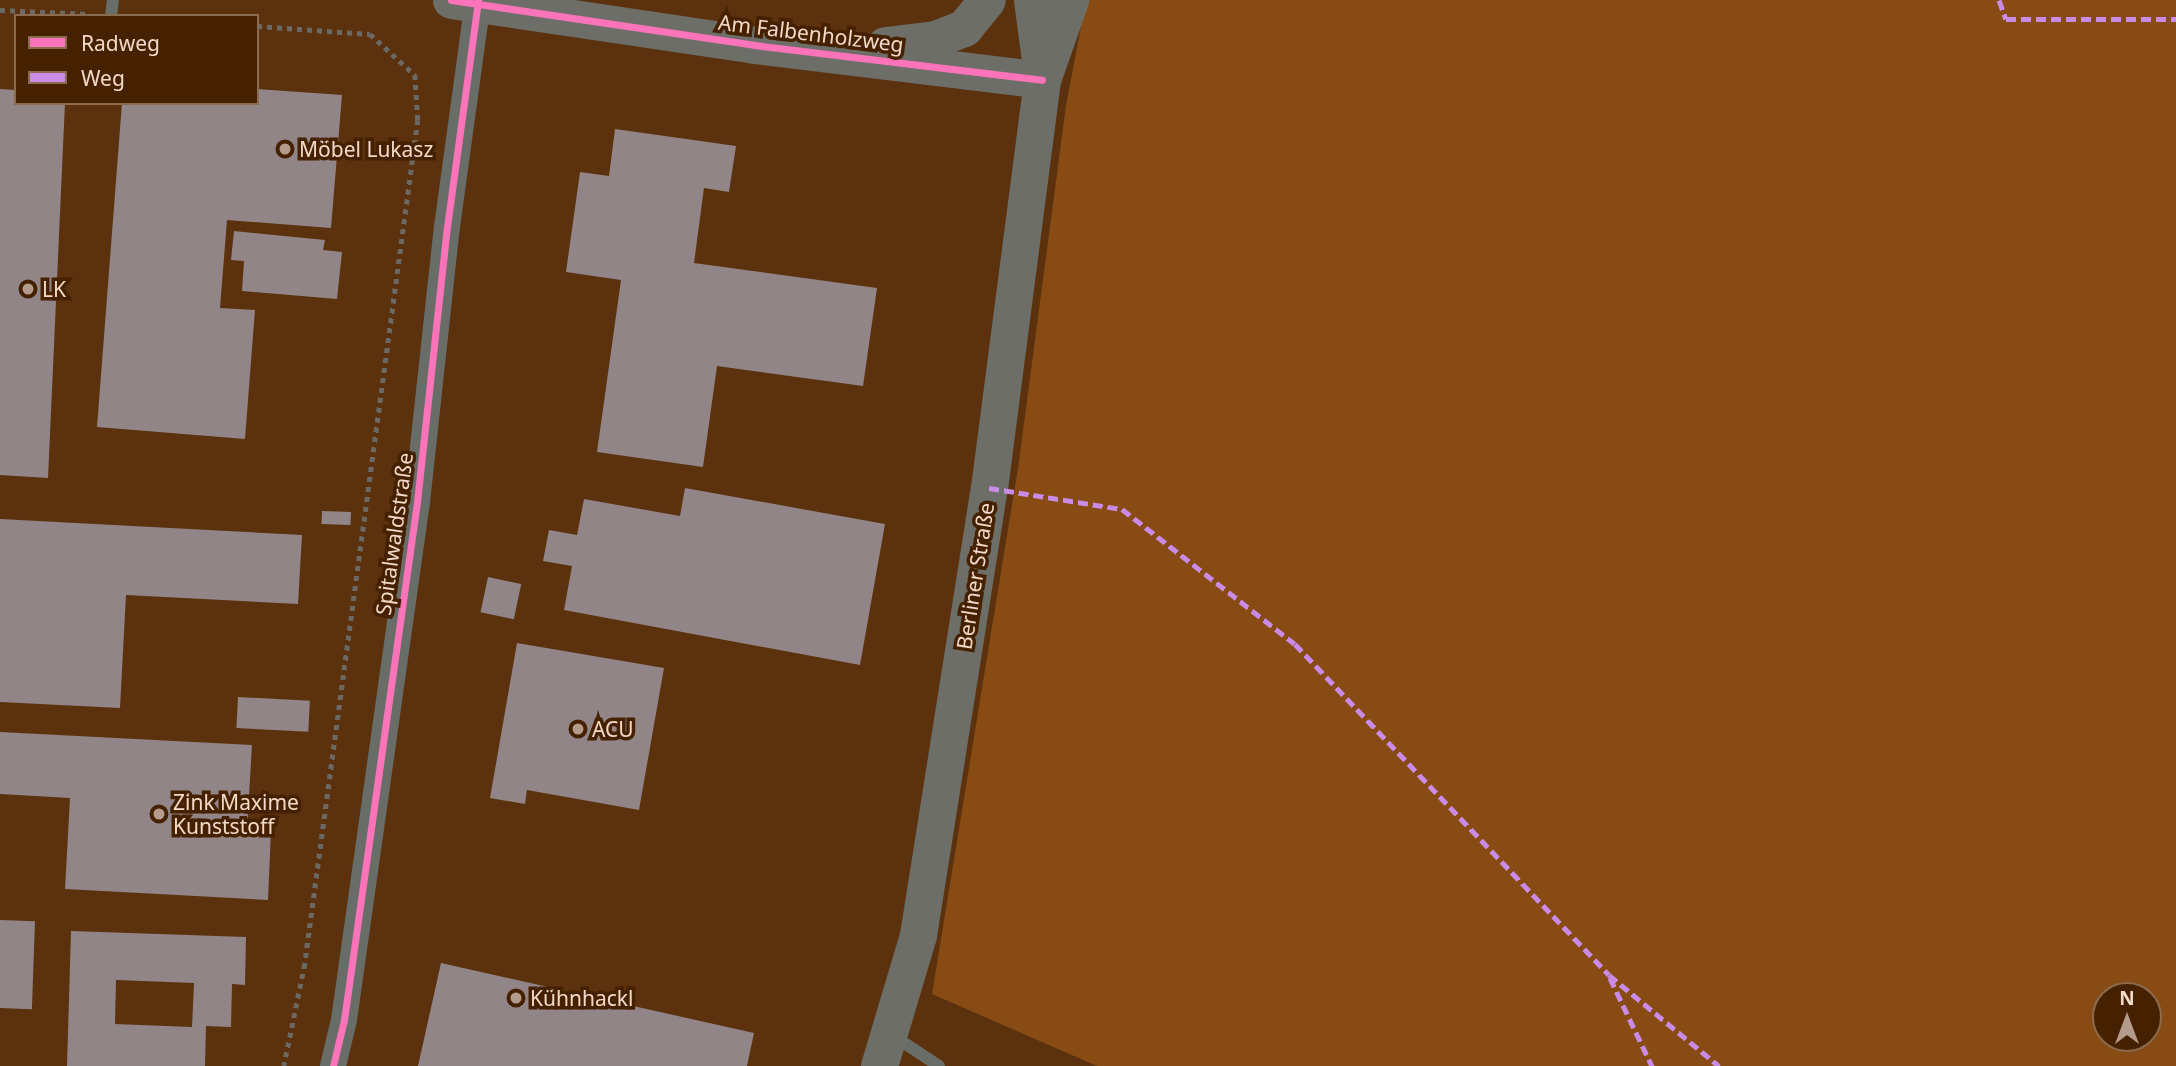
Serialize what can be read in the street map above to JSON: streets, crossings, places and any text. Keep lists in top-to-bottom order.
{
  "streets": {
    "main road": ["Am Falbenholzweg", "Berliner Straße"],
    "street": ["Spitalwaldstraße"]
  },
  "crossings": [
    ["Am Falbenholzweg", "Spitalwaldstraße"],
    ["Am Falbenholzweg", "Berliner Straße"]
  ],
  "places": [
    "Möbel Lukasz",
    "LK",
    "ACU",
    "Zink Maxime Kunststoff",
    "Kühnhackl"
  ],
  "legend": ["Radweg", "Weg"],
  "north": "top"
}
